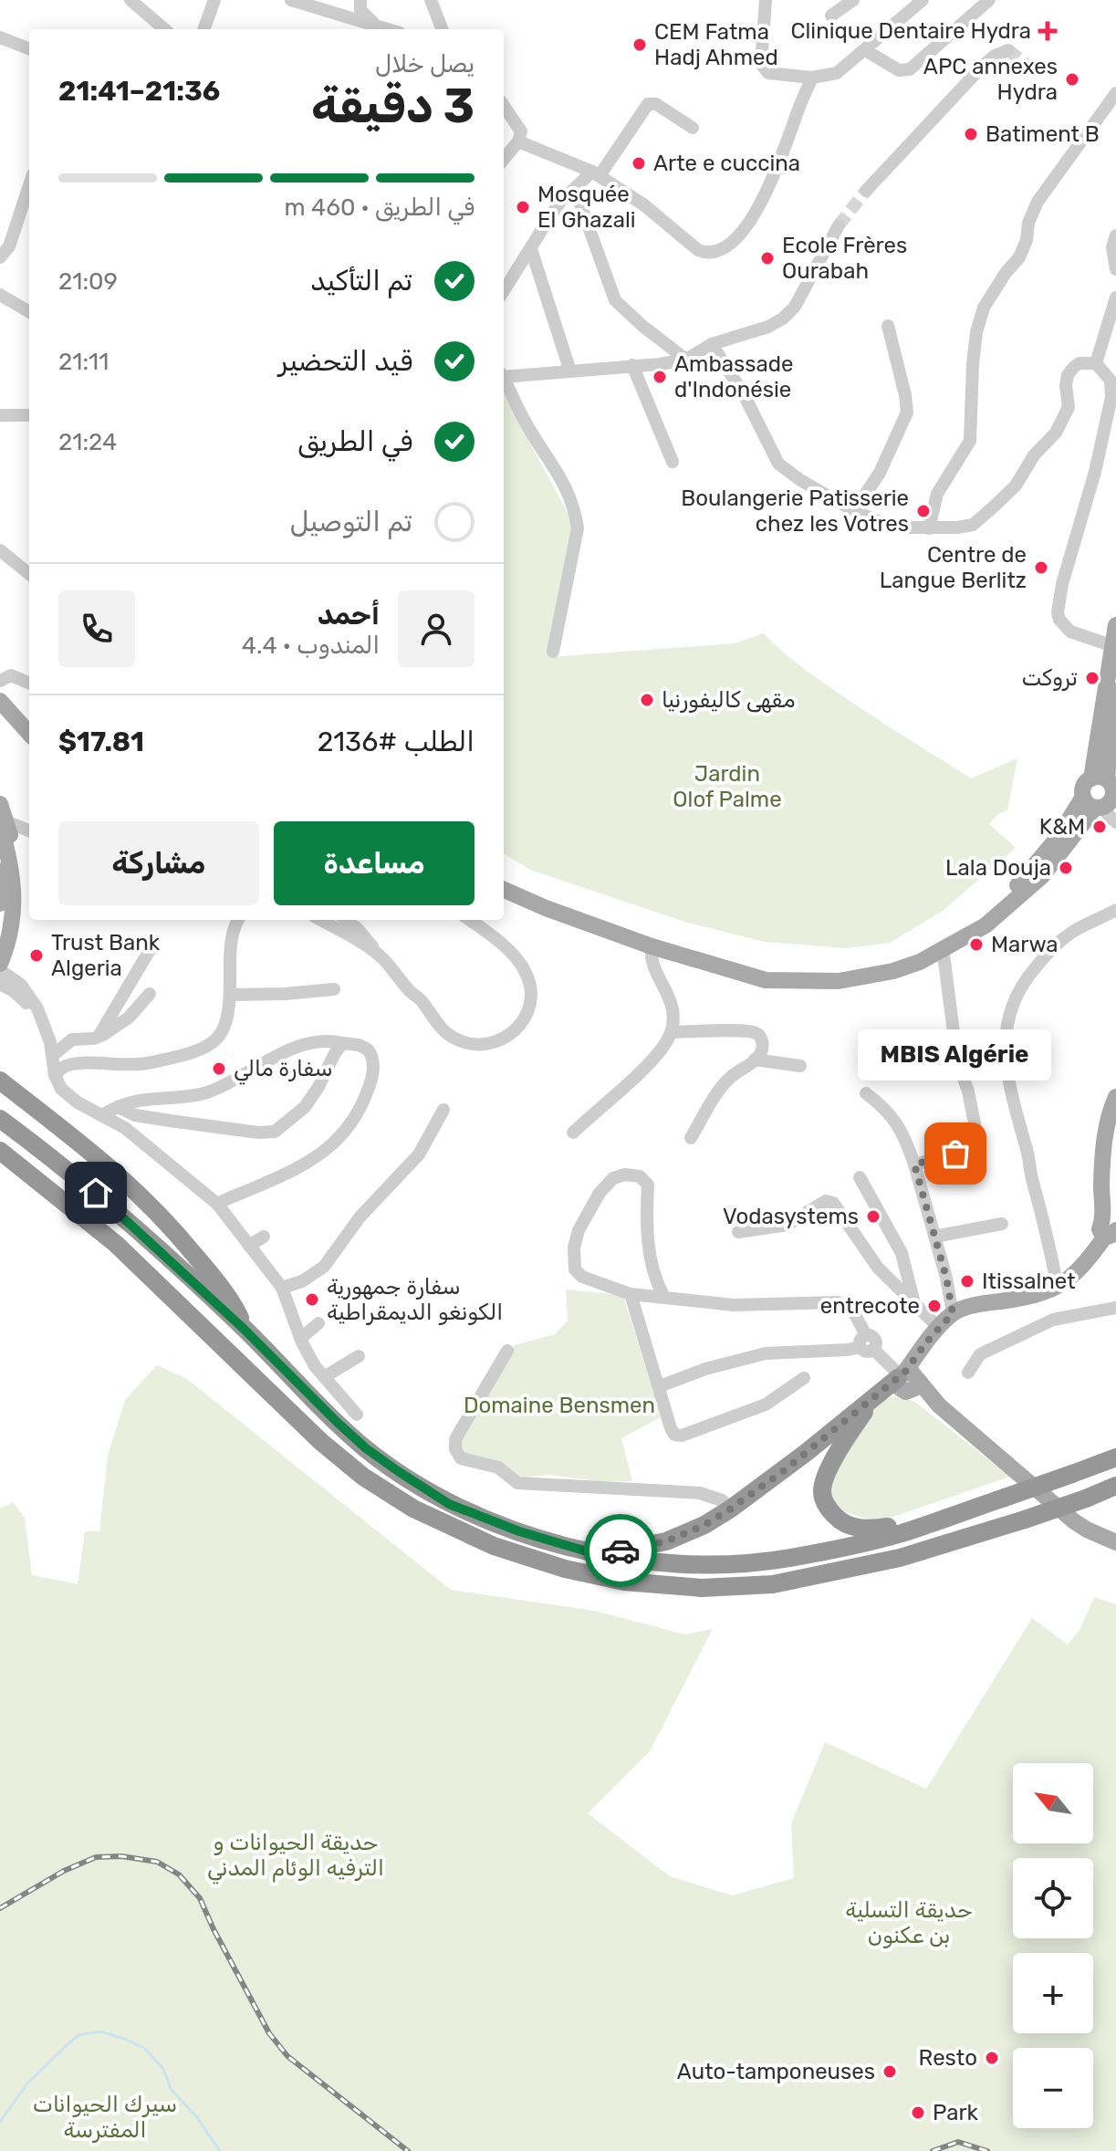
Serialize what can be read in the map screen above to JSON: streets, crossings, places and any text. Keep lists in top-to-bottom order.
{
  "parks": [
    "Jardin Olof Palme",
    "Domaine Bensmen",
    "حديقة الحيوانات و الترفيه الوئام المدني",
    "حديقة التسلية بن عكنون",
    "سيرك الحيوانات المفترسة"
  ],
  "places": {
    "health": ["Clinique Dentaire Hydra"],
    "other": [
      "CEM Fatma Hadj Ahmed",
      "APC annexes Hydra",
      "Batiment B",
      "Arte e cuccina",
      "Mosquée El Ghazali",
      "Ecole Frères Ourabah",
      "Ambassade d'Indonésie",
      "Boulangerie Patisserie chez les Votres",
      "Centre de Langue Berlitz",
      "تروكت",
      "مقهى كاليفورنيا",
      "K&M",
      "Lala Douja",
      "Marwa",
      "Trust Bank Algeria",
      "سفارة مالي",
      "MBIS Algérie",
      "Vodasystems",
      "Itissalnet",
      "سفارة جمهورية الكونغو الديمقراطية",
      "entrecote",
      "Resto",
      "Auto-tamponeuses",
      "Park"
    ]
  },
  "north": "top left",
  "page": {
    "heading": ["3 دقيقة", "يصل خلال", "21:36–21:41"],
    "panel": [
      "أحمد",
      "المندوب · 4.4",
      "الطلب #2136",
      "$17.81"
    ],
    "bar": "في الطريق · 460 m",
    "list": [
      ["تم التأكيد", "21:09"],
      ["قيد التحضير", "21:11"],
      ["في الطريق", "21:24"],
      "تم التوصيل"
    ],
    "buttons": ["مساعدة", "مشاركة"],
    "bubble": "MBIS Algérie",
    "map_buttons": ["+", "−"]
  }
}
